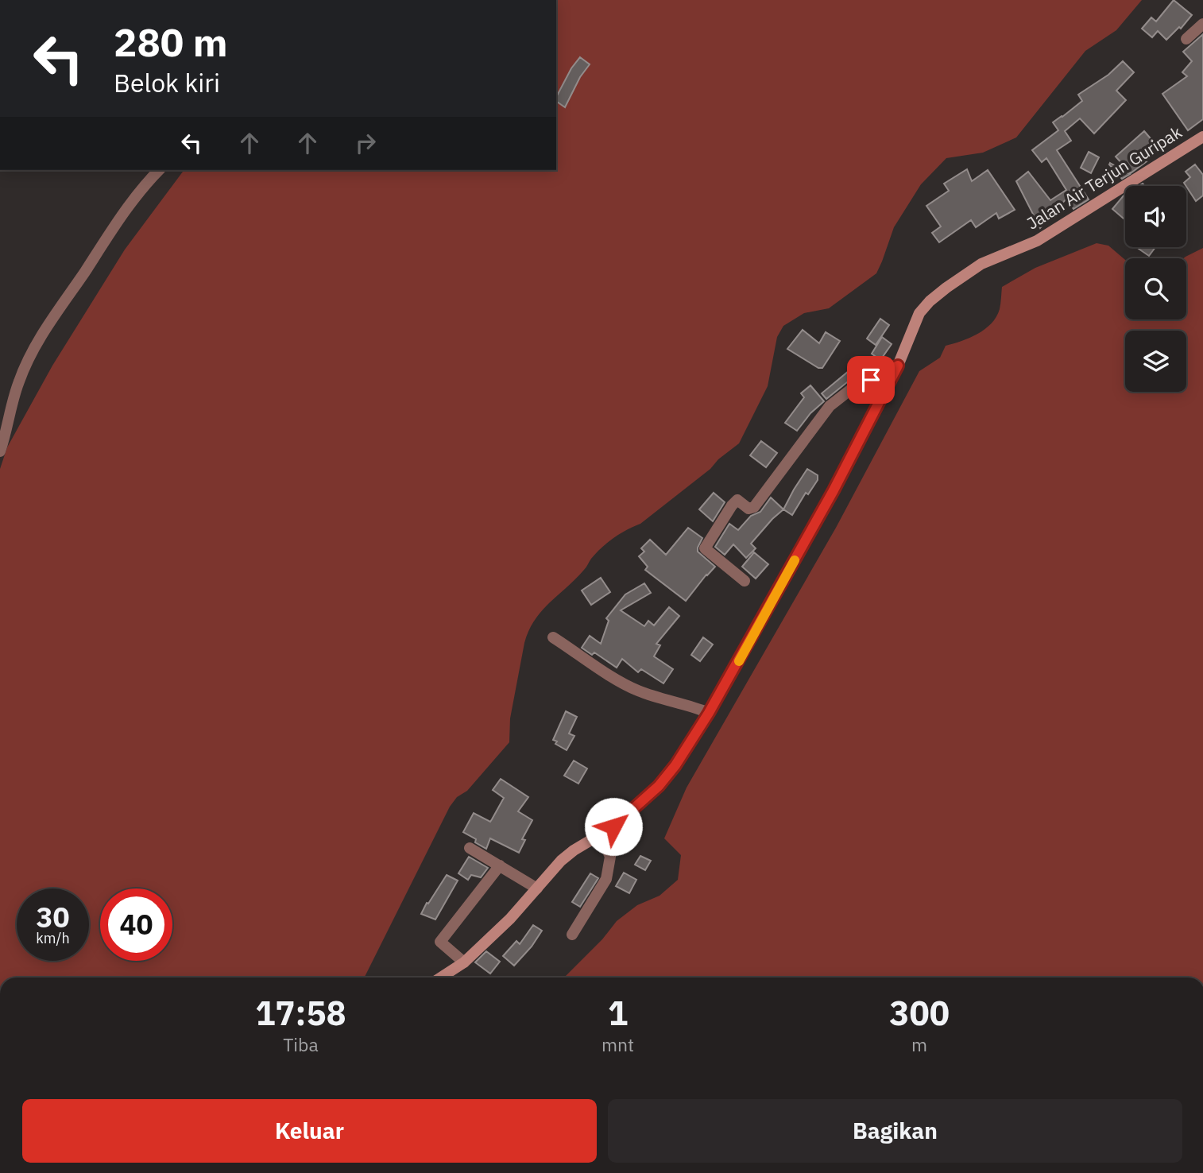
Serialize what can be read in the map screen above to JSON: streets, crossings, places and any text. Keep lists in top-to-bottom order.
{
  "streets": {
    "street": ["Jalan Air Terjun Guripak"]
  },
  "page": {
    "turn": ["280 m", "Belok kiri"],
    "speed": "30 km/h",
    "limit": "40",
    "eta": [
      "17:58",
      "Tiba",
      "1",
      "mnt",
      "300",
      "m"
    ],
    "buttons": ["Keluar", "Bagikan"]
  }
}
